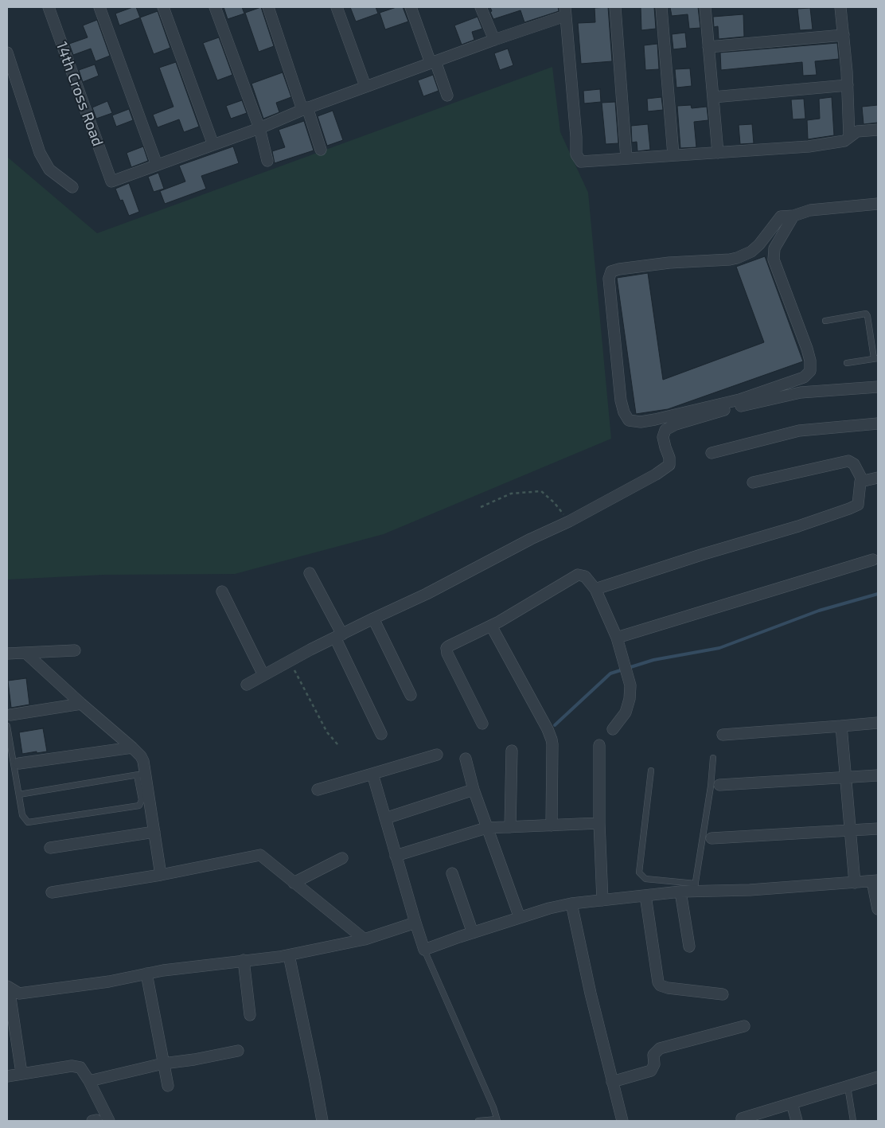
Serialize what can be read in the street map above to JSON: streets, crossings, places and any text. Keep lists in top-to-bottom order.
{
  "streets": {
    "street": ["14th Cross Road"]
  }
}
